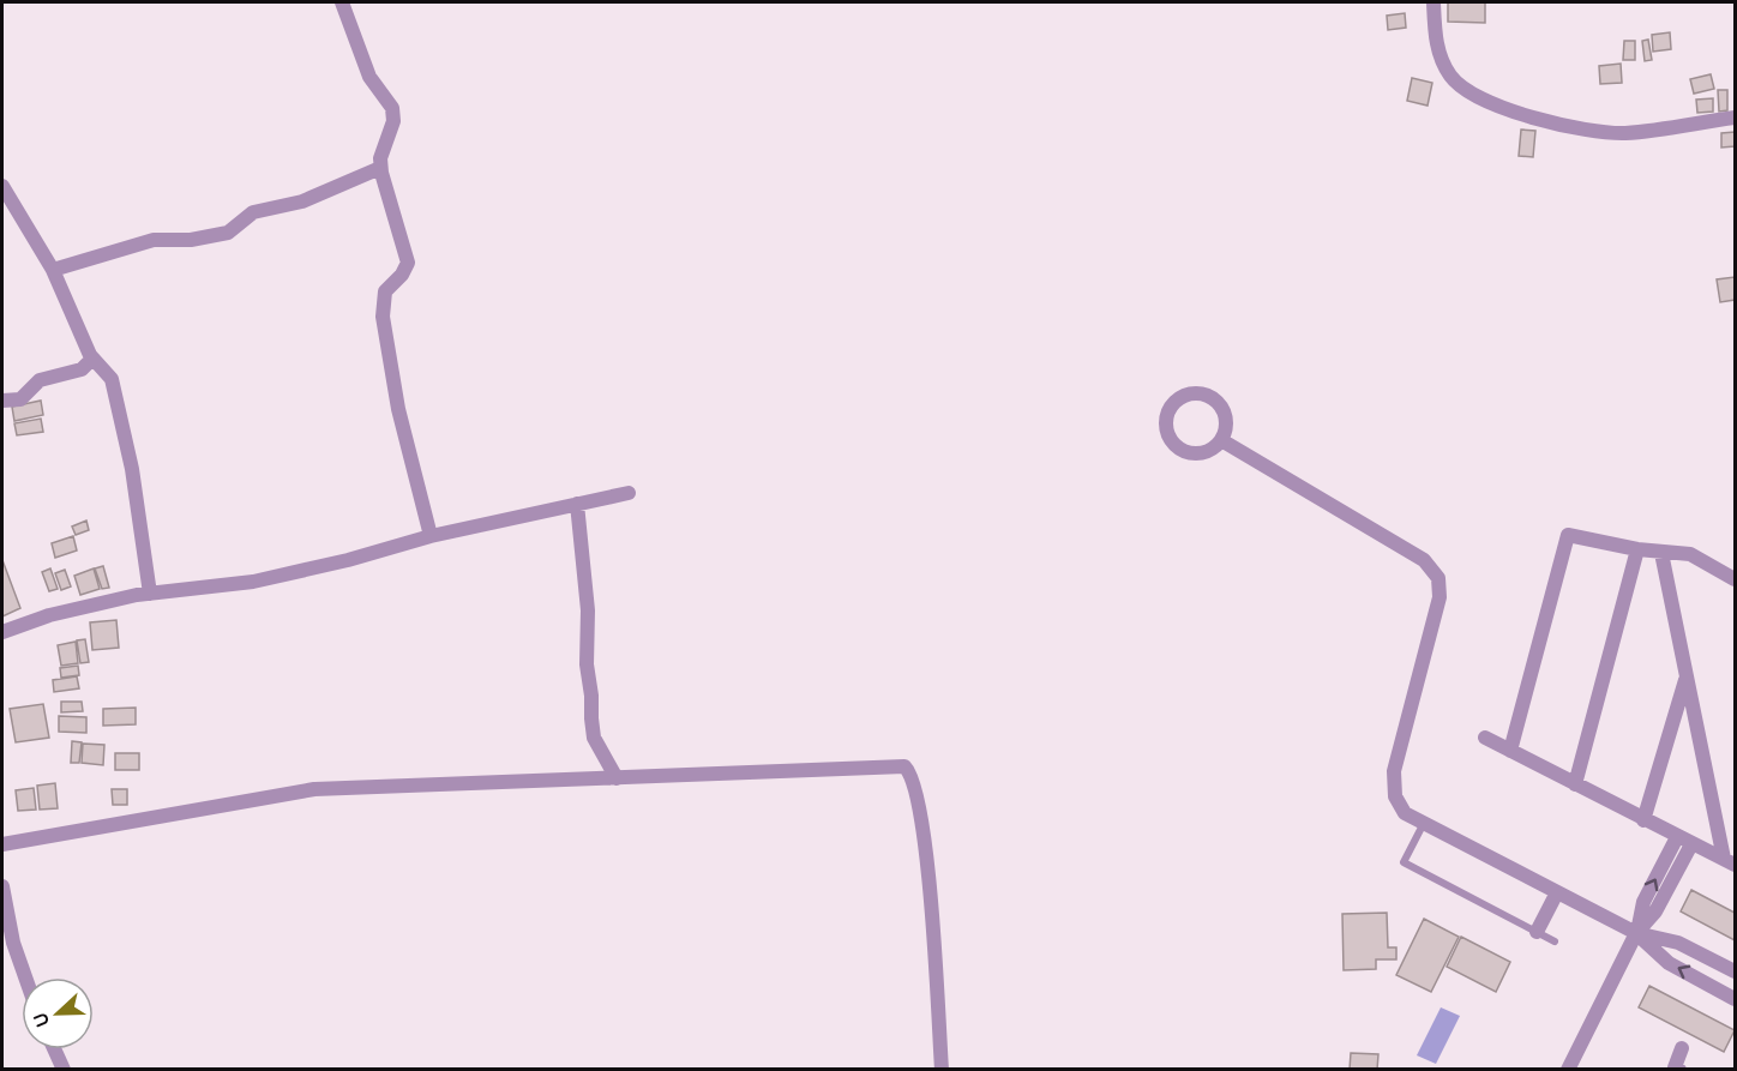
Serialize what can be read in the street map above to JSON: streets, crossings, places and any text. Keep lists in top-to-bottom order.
{
  "north": "left"
}
